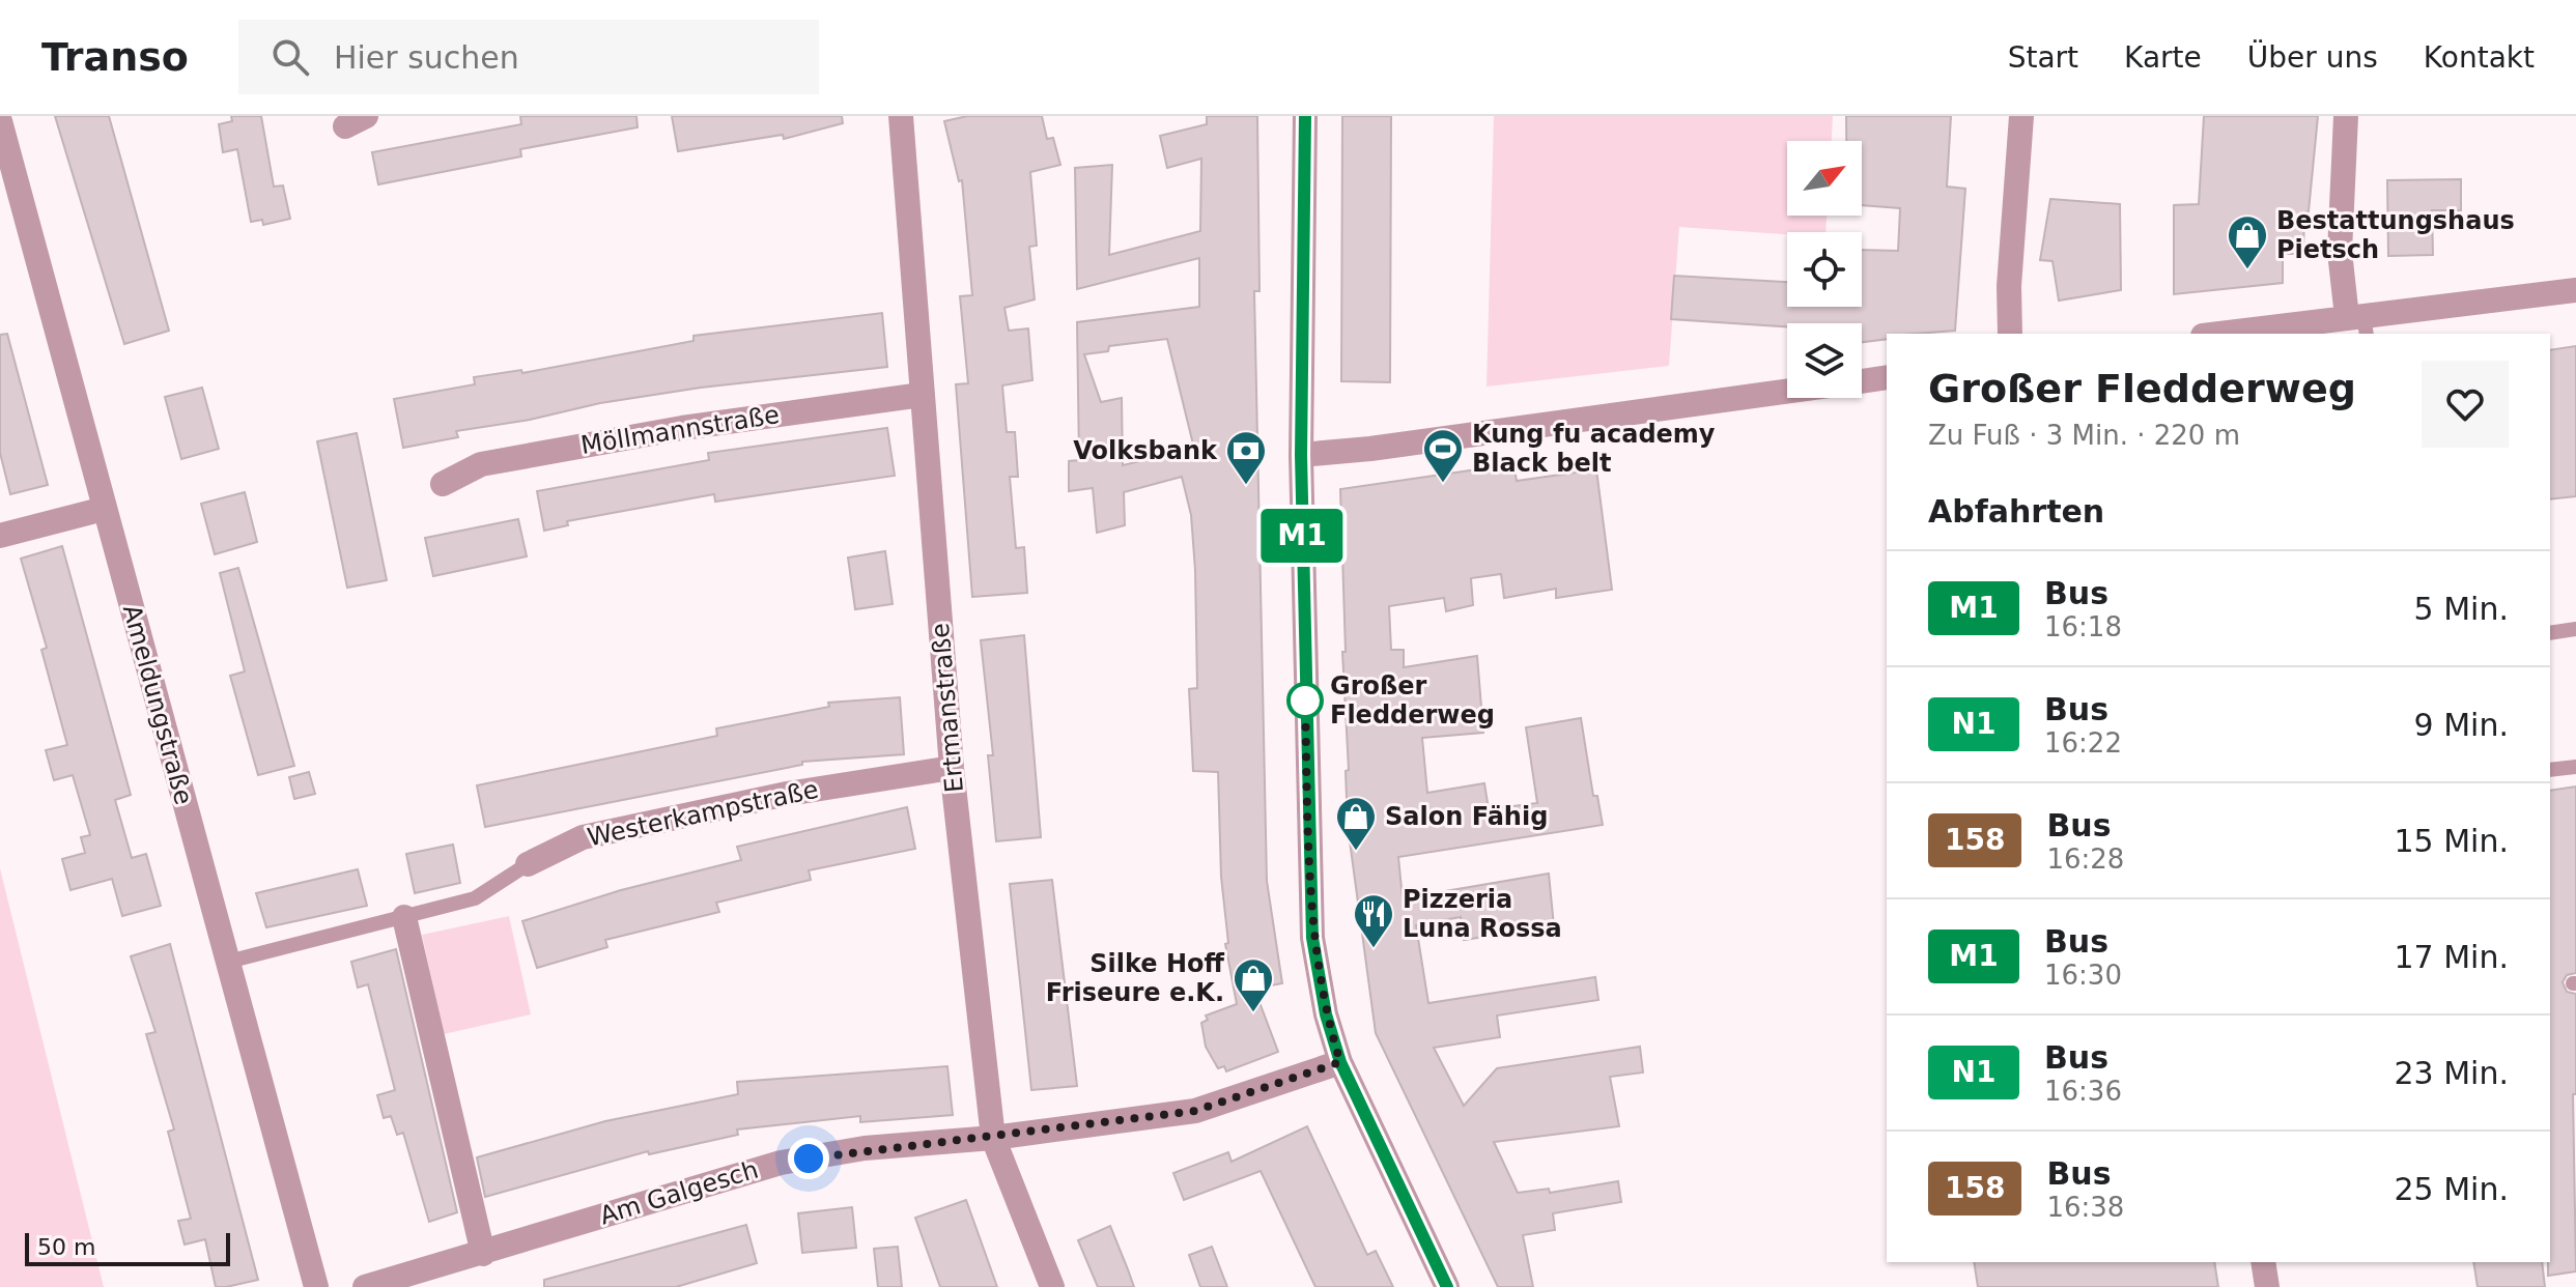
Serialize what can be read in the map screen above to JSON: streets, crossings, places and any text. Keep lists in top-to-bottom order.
{
  "streets": {
    "street": [
      "Möllmannstraße",
      "Ameldungstraße",
      "Ertmanstraße",
      "Westerkampstraße",
      "Am Galgesch"
    ]
  },
  "crossings": [
    ["Möllmannstraße", "Ertmanstraße"],
    ["Ameldungstraße", "Westerkampstraße"],
    ["Ertmanstraße", "Westerkampstraße"],
    ["Ertmanstraße", "Am Galgesch"]
  ],
  "places": {
    "shop": ["Bestattungshaus Pietsch", "Salon Fähig", "Silke Hoff Friseure e.K."],
    "sports": ["Kung fu academy Black belt"],
    "bank": ["Volksbank"],
    "other": ["Großer Fledderweg"],
    "restaurant": ["Pizzeria Luna Rossa"]
  },
  "lines": ["bus line M1"],
  "scale_bar": "50 m",
  "north": "top right",
  "page": {
    "header": "Transo",
    "search": "Hier suchen",
    "nav": [
      "Start",
      "Karte",
      "Über uns",
      "Kontakt"
    ],
    "on_map": "M1",
    "heading": [
      ["Großer Fledderweg", "Zu Fuß · 3 Min. · 220 m"],
      "Abfahrten"
    ],
    "list": [
      {
        "mark": "M1",
        "name": "Bus",
        "note": "16:18",
        "value": "5 Min."
      },
      {
        "mark": "N1",
        "name": "Bus",
        "note": "16:22",
        "value": "9 Min."
      },
      {
        "mark": "158",
        "name": "Bus",
        "note": "16:28",
        "value": "15 Min."
      },
      {
        "mark": "M1",
        "name": "Bus",
        "note": "16:30",
        "value": "17 Min."
      },
      {
        "mark": "N1",
        "name": "Bus",
        "note": "16:36",
        "value": "23 Min."
      },
      {
        "mark": "158",
        "name": "Bus",
        "note": "16:38",
        "value": "25 Min."
      }
    ],
    "scale": "50 m"
  }
}
